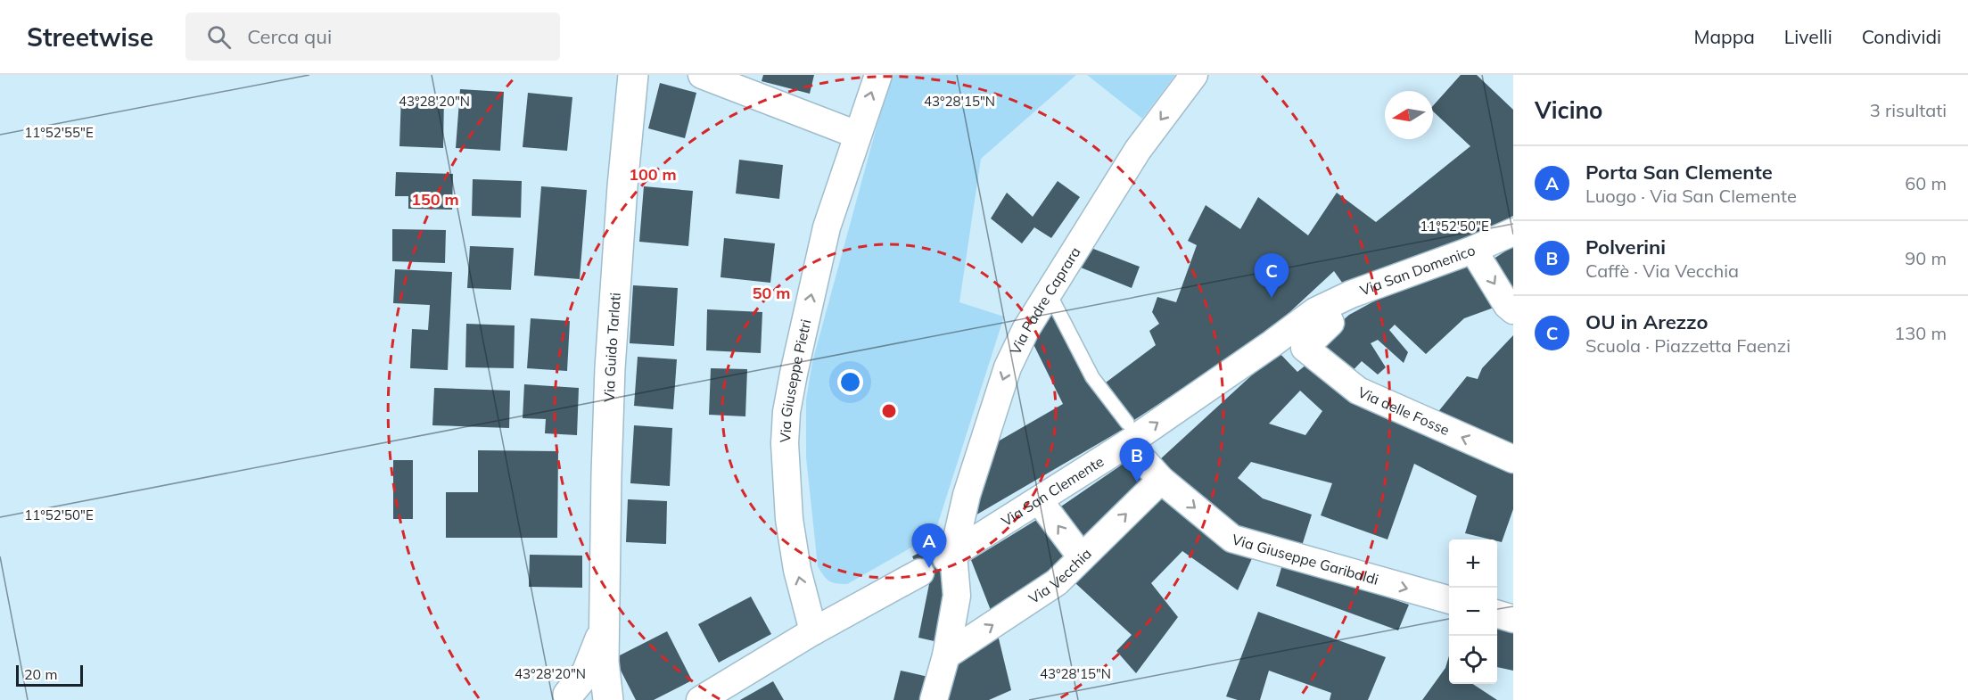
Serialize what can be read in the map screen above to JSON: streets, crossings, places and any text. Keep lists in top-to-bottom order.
{
  "streets": {
    "main road": ["Via Guido Tarlati"],
    "street": [
      "Via San Domenico",
      "Via Padre Caprara",
      "Via Giuseppe Pietri",
      "Via delle Fosse",
      "Via San Clemente",
      "Via Giuseppe Garibaldi",
      "Via Vecchia"
    ]
  },
  "crossings": [
    ["Via San Domenico", "Via delle Fosse"],
    ["Via San Domenico", "Via San Clemente"],
    ["Via Padre Caprara", "Via San Clemente"],
    ["Via Giuseppe Pietri", "Via San Clemente"],
    ["Via delle Fosse", "Via San Clemente"],
    ["Via San Clemente", "Via Giuseppe Garibaldi"],
    ["Via Giuseppe Garibaldi", "Via Vecchia"]
  ],
  "one_way": [
    "Via Padre Caprara",
    "Via Giuseppe Pietri",
    "Via delle Fosse",
    "Via Giuseppe Garibaldi",
    "Via Vecchia"
  ],
  "scale_bar": "20 m",
  "north": "left",
  "page": {
    "header": "Streetwise",
    "search": "Cerca qui",
    "nav": ["Mappa", "Livelli", "Condividi"],
    "heading": ["Vicino", "3 risultati"],
    "list": [
      {
        "mark": "A",
        "name": "Porta San Clemente",
        "note": "Luogo · Via San Clemente",
        "value": "60 m"
      },
      {
        "mark": "B",
        "name": "Polverini",
        "note": "Caffè · Via Vecchia",
        "value": "90 m"
      },
      {
        "mark": "C",
        "name": "OU in Arezzo",
        "note": "Scuola · Piazzetta Faenzi",
        "value": "130 m"
      }
    ],
    "pins": ["C", "B", "A"],
    "map_buttons": ["+", "−"],
    "scale": "20 m"
  },
  "coordinates": [
    "43°28'20\"N",
    "43°28'15\"N",
    "11°52'55\"E",
    "11°52'50\"E"
  ],
  "rings": ["100 m", "150 m", "50 m"]
}
